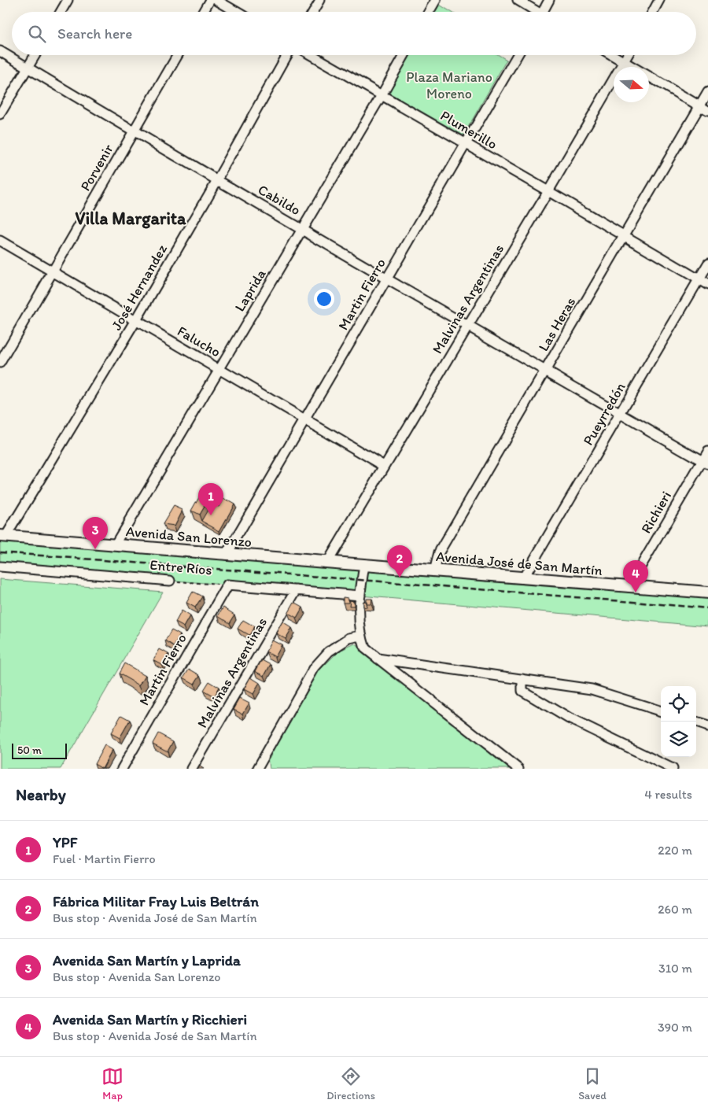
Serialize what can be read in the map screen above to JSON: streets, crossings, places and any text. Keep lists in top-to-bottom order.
{
  "streets": {
    "main road": ["Avenida San Lorenzo", "Avenida José de San Martín"],
    "street": [
      "Plumerillo",
      "Porvenir",
      "Cabildo",
      "José Hernandez",
      "Laprida",
      "Martin Fierro",
      "Malvinas Argentinas",
      "Las Heras",
      "Falucho",
      "Pueyrredón",
      "Richieri",
      "Entre Ríos"
    ]
  },
  "crossings": [
    ["Plumerillo", "Laprida"],
    ["Plumerillo", "Martin Fierro"],
    ["Plumerillo", "Malvinas Argentinas"],
    ["Plumerillo", "Las Heras"],
    ["Plumerillo", "Pueyrredón"],
    ["Porvenir", "Cabildo"],
    ["Porvenir", "Falucho"],
    ["Cabildo", "José Hernandez"],
    ["Cabildo", "Laprida"],
    ["Cabildo", "Martin Fierro"],
    ["Cabildo", "Malvinas Argentinas"],
    ["Cabildo", "Las Heras"],
    ["Cabildo", "Pueyrredón"],
    ["Cabildo", "Richieri"],
    ["José Hernandez", "Falucho"],
    ["José Hernandez", "Avenida San Lorenzo"],
    ["Laprida", "Falucho"],
    ["Laprida", "Avenida San Lorenzo"],
    ["Martin Fierro", "Falucho"],
    ["Martin Fierro", "Avenida San Lorenzo"],
    ["Martin Fierro", "Entre Ríos"],
    ["Malvinas Argentinas", "Falucho"],
    ["Malvinas Argentinas", "Avenida San Lorenzo"],
    ["Malvinas Argentinas", "Avenida José de San Martín"],
    ["Malvinas Argentinas", "Entre Ríos"],
    ["Las Heras", "Avenida José de San Martín"],
    ["Pueyrredón", "Avenida José de San Martín"],
    ["Richieri", "Avenida José de San Martín"],
    ["Avenida San Lorenzo", "Avenida José de San Martín"]
  ],
  "districts": ["Villa Margarita"],
  "parks": ["Plaza Mariano Moreno"],
  "scale_bar": "50 m",
  "north": "right",
  "page": {
    "search": "Search here",
    "pins": [
      "1",
      "3",
      "2",
      "4"
    ],
    "scale": "50 m",
    "heading": ["Nearby", "4 results"],
    "list": [
      {
        "mark": "1",
        "name": "YPF",
        "note": "Fuel · Martin Fierro",
        "value": "220 m"
      },
      {
        "mark": "2",
        "name": "Fábrica Militar Fray Luis Beltrán",
        "note": "Bus stop · Avenida José de San Martín",
        "value": "260 m"
      },
      {
        "mark": "3",
        "name": "Avenida San Martín y Laprida",
        "note": "Bus stop · Avenida San Lorenzo",
        "value": "310 m"
      },
      {
        "mark": "4",
        "name": "Avenida San Martín y Ricchieri",
        "note": "Bus stop · Avenida José de San Martín",
        "value": "390 m"
      }
    ],
    "nav": ["Map", "Directions", "Saved"]
  }
}
